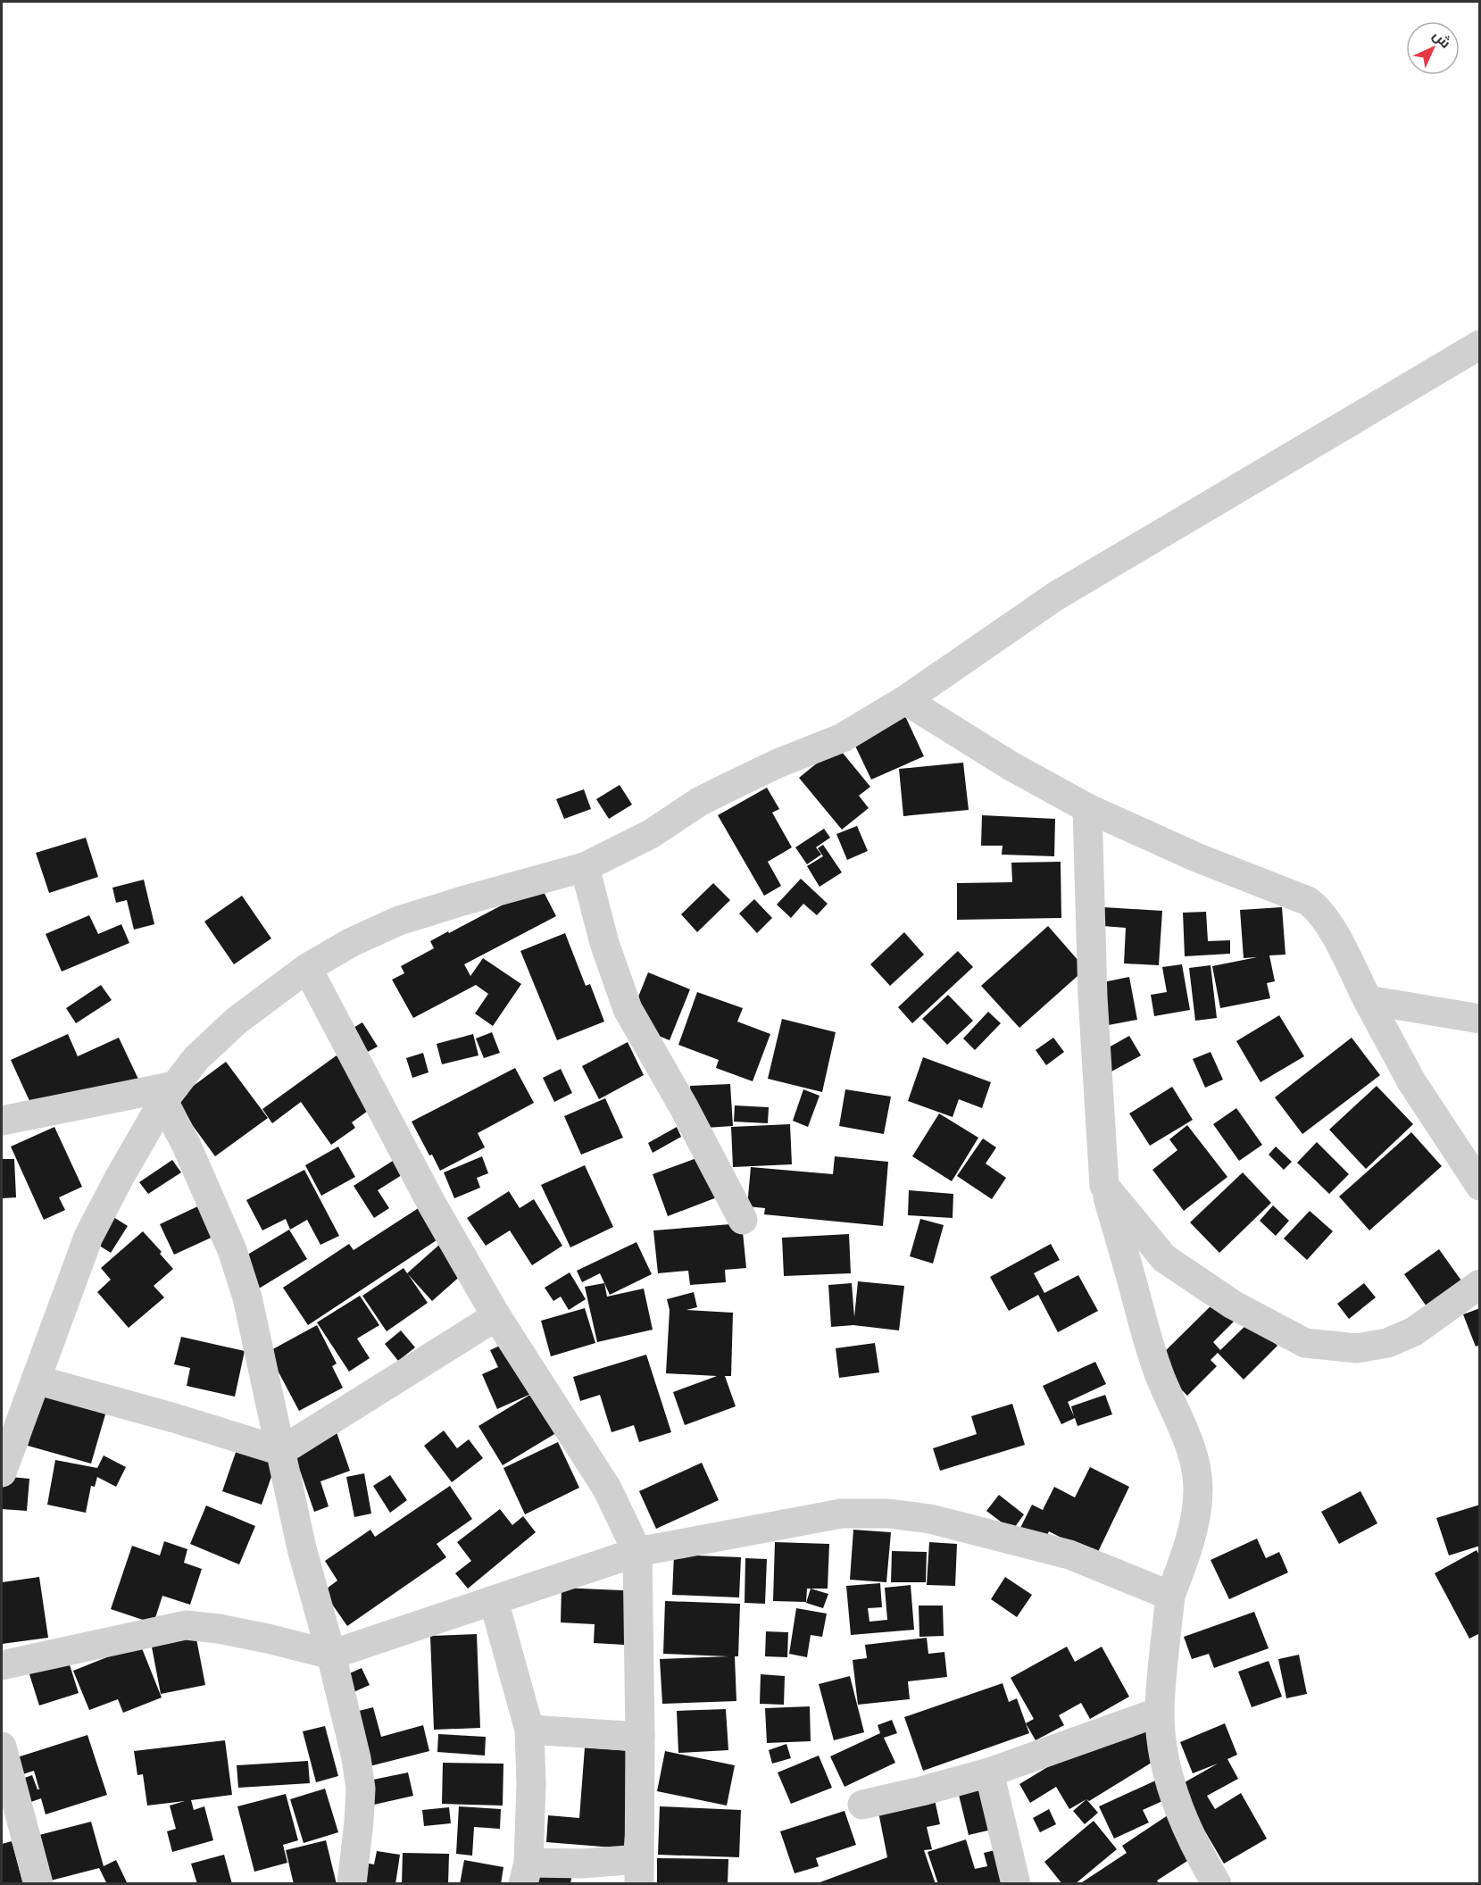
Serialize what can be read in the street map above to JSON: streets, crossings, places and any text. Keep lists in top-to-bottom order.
{
  "north": "top right"
}
